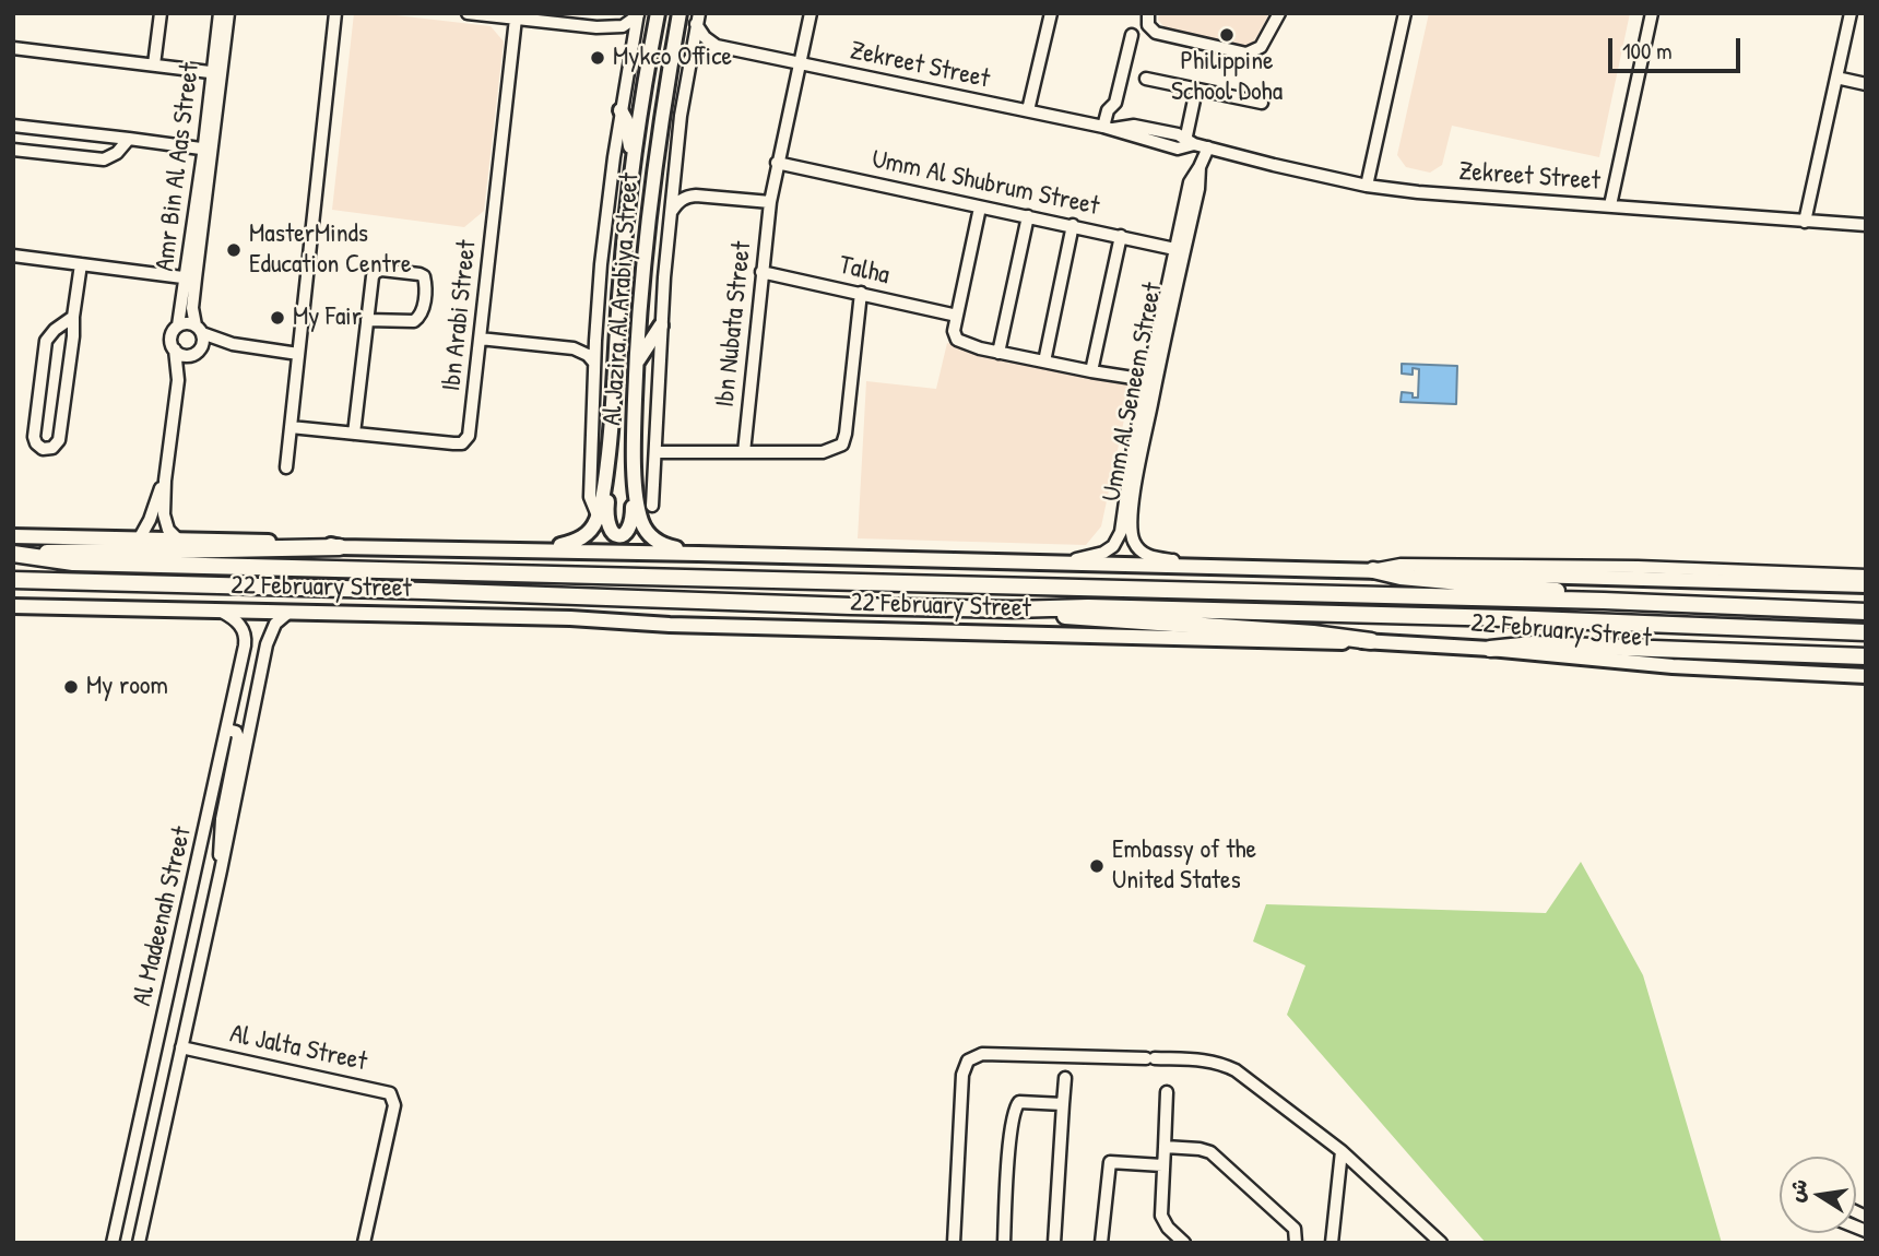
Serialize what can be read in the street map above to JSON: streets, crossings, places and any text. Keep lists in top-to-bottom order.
{
  "streets": {
    "highway": ["22 February Street"],
    "main road": ["Al Jazira Al Arabiya Street"],
    "street": [
      "Zekreet Street",
      "Amr Bin Al Aas Street",
      "Umm Al Shubrum Street",
      "Talha",
      "Ibn Arabi Street",
      "Ibn Nubata Street",
      "Umm Al Seneem Street",
      "Al Madeenah Street",
      "Al Jalta Street"
    ]
  },
  "crossings": [
    ["Zekreet Street", "Ibn Nubata Street"],
    ["Zekreet Street", "Umm Al Seneem Street"],
    ["Umm Al Shubrum Street", "Ibn Nubata Street"],
    ["Umm Al Shubrum Street", "Umm Al Seneem Street"],
    ["Talha", "Ibn Nubata Street"],
    ["Al Jazira Al Arabiya Street", "22 February Street"],
    ["Umm Al Seneem Street", "22 February Street"],
    ["22 February Street", "Al Madeenah Street"],
    ["Al Madeenah Street", "Al Jalta Street"]
  ],
  "places": [
    "Philippine School Doha",
    "Mykco Office",
    "MasterMinds Education Centre",
    "My Fair",
    "My room",
    "Embassy of the United States"
  ],
  "scale_bar": "100 m",
  "north": "left"
}
